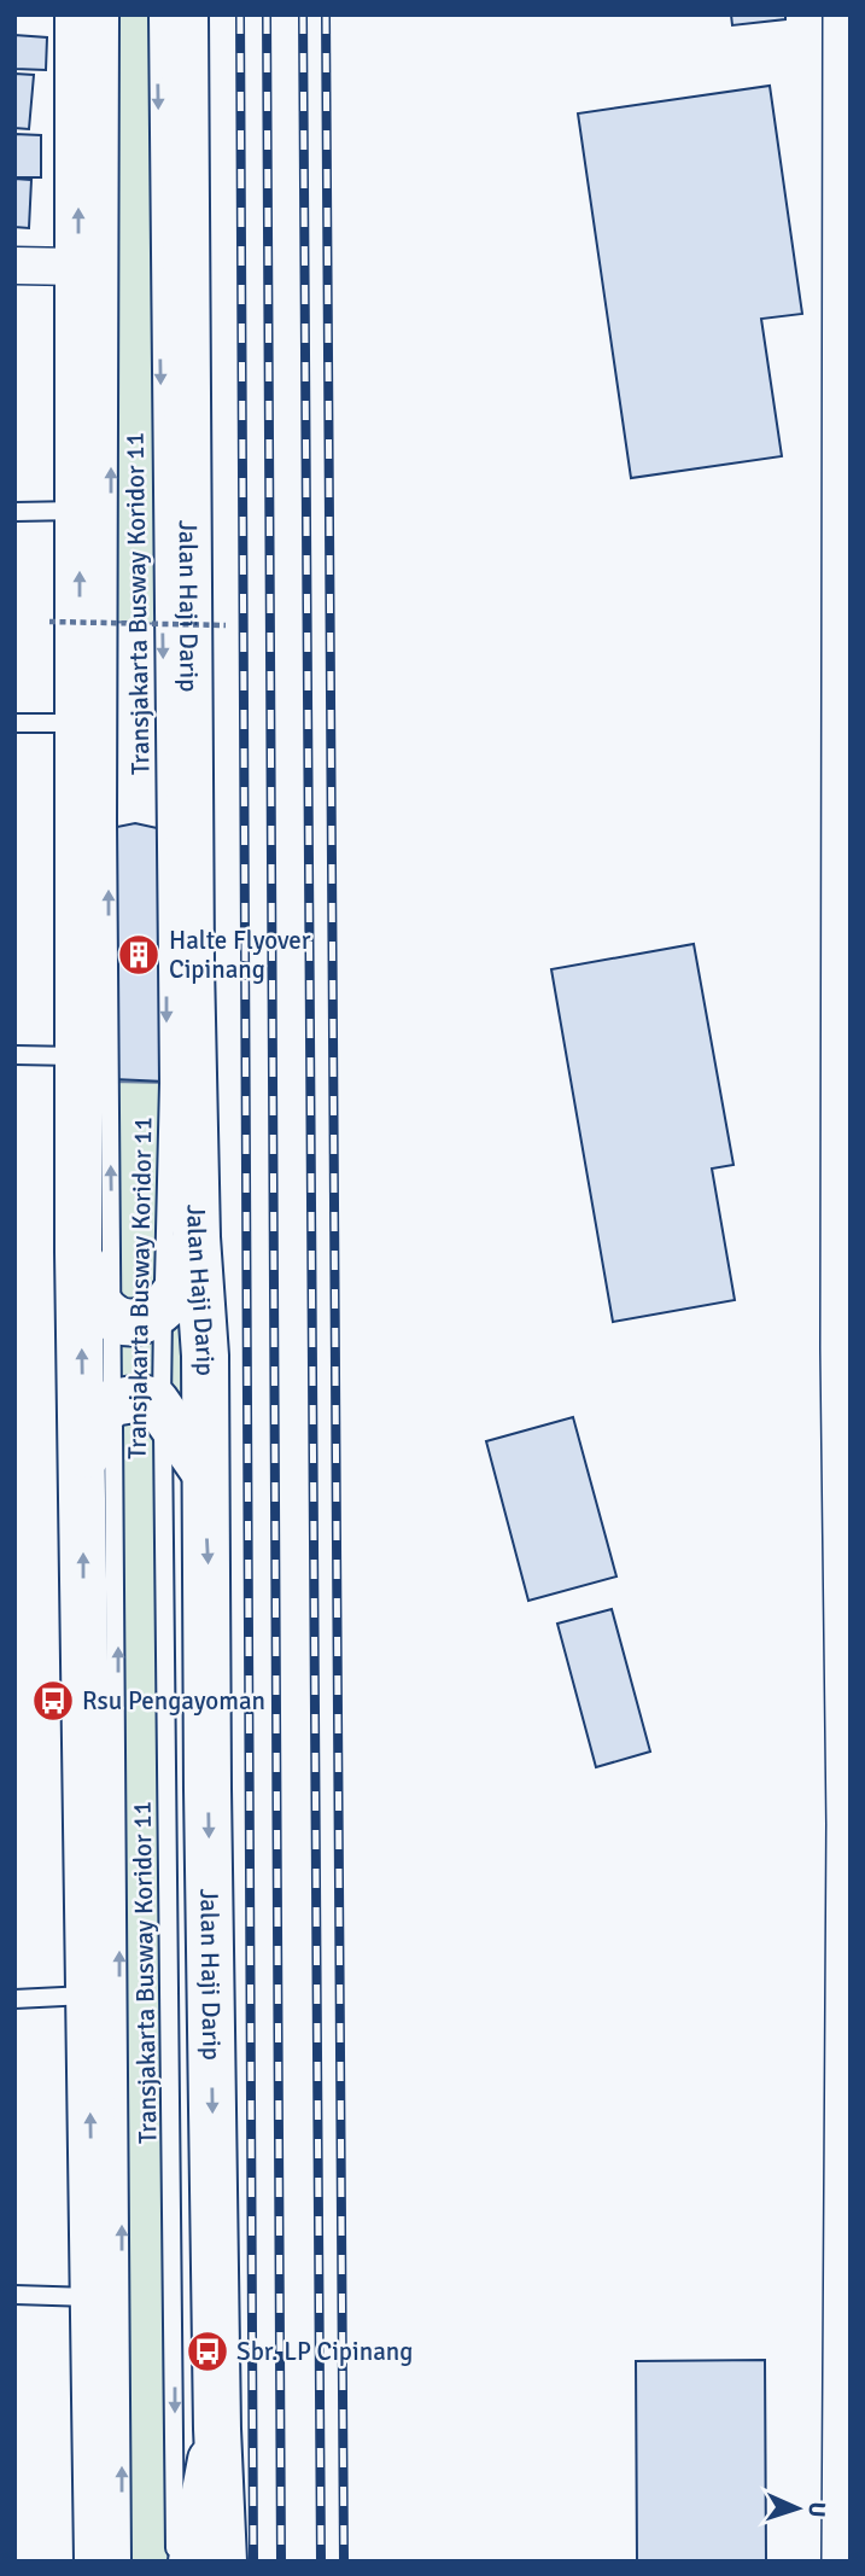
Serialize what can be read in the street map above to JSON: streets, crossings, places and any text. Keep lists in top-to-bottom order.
{
  "streets": {
    "main road": ["Jalan Haji Darip"],
    "lane": ["Transjakarta Busway Koridor 11"]
  },
  "places": {
    "building": ["Halte Flyover Cipinang"],
    "bus stop": ["Rsu Pengayoman", "Sbr. LP Cipinang"]
  },
  "north": "right"
}
